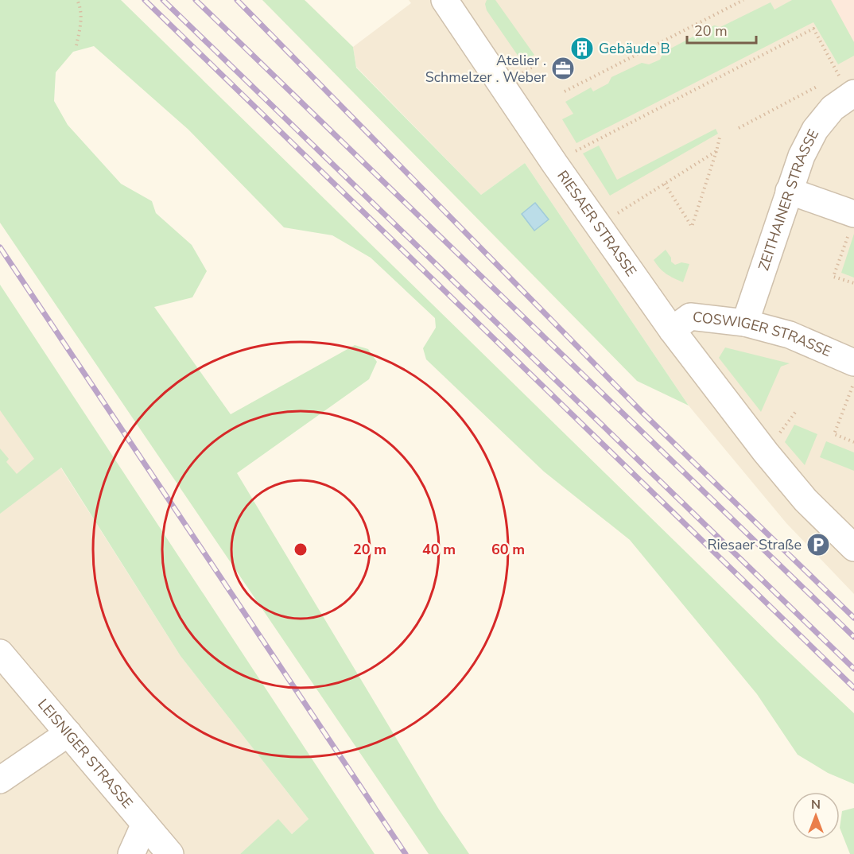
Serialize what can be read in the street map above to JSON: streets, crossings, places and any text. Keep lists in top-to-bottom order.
{
  "streets": {
    "street": [
      "ZEITHAINER STRASSE",
      "RIESAER STRASSE",
      "COSWIGER STRASSE",
      "LEISNIGER STRASSE"
    ]
  },
  "crossings": [
    ["ZEITHAINER STRASSE", "COSWIGER STRASSE"],
    ["RIESAER STRASSE", "COSWIGER STRASSE"]
  ],
  "places": {
    "building": ["Gebäude B"],
    "office": ["Atelier . Schmelzer . Weber"],
    "parking": ["Riesaer Straße"]
  },
  "scale_bar": "20 m",
  "north": "top",
  "rings": ["20 m", "40 m", "60 m"]
}
